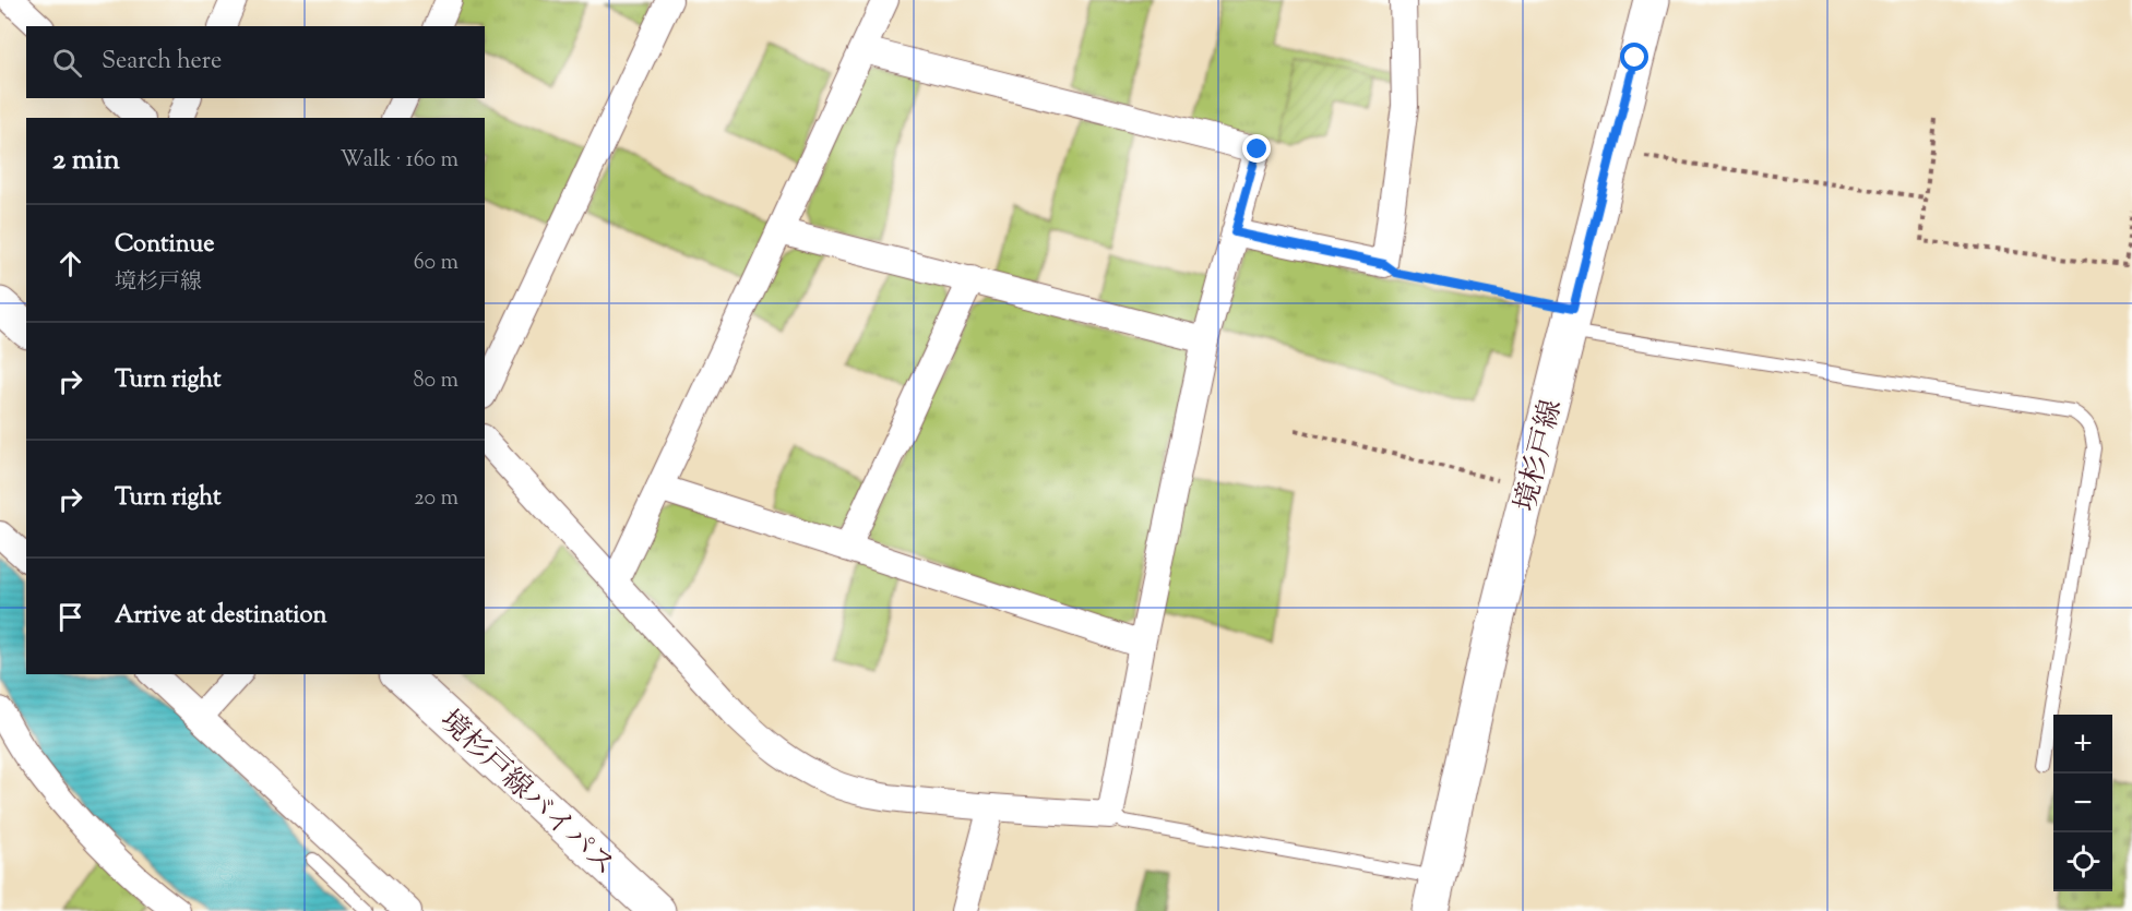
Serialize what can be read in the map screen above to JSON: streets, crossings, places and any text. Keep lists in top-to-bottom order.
{
  "streets": {
    "main road": ["境杉戸線", "境杉戸線バイパス"]
  },
  "page": {
    "search": "Search here",
    "heading": ["2 min", "Walk · 160 m"],
    "list": [
      ["Continue", "境杉戸線", "60 m"],
      ["Turn right", "80 m"],
      ["Turn right", "20 m"],
      "Arrive at destination"
    ],
    "map_buttons": ["+", "−"]
  }
}
